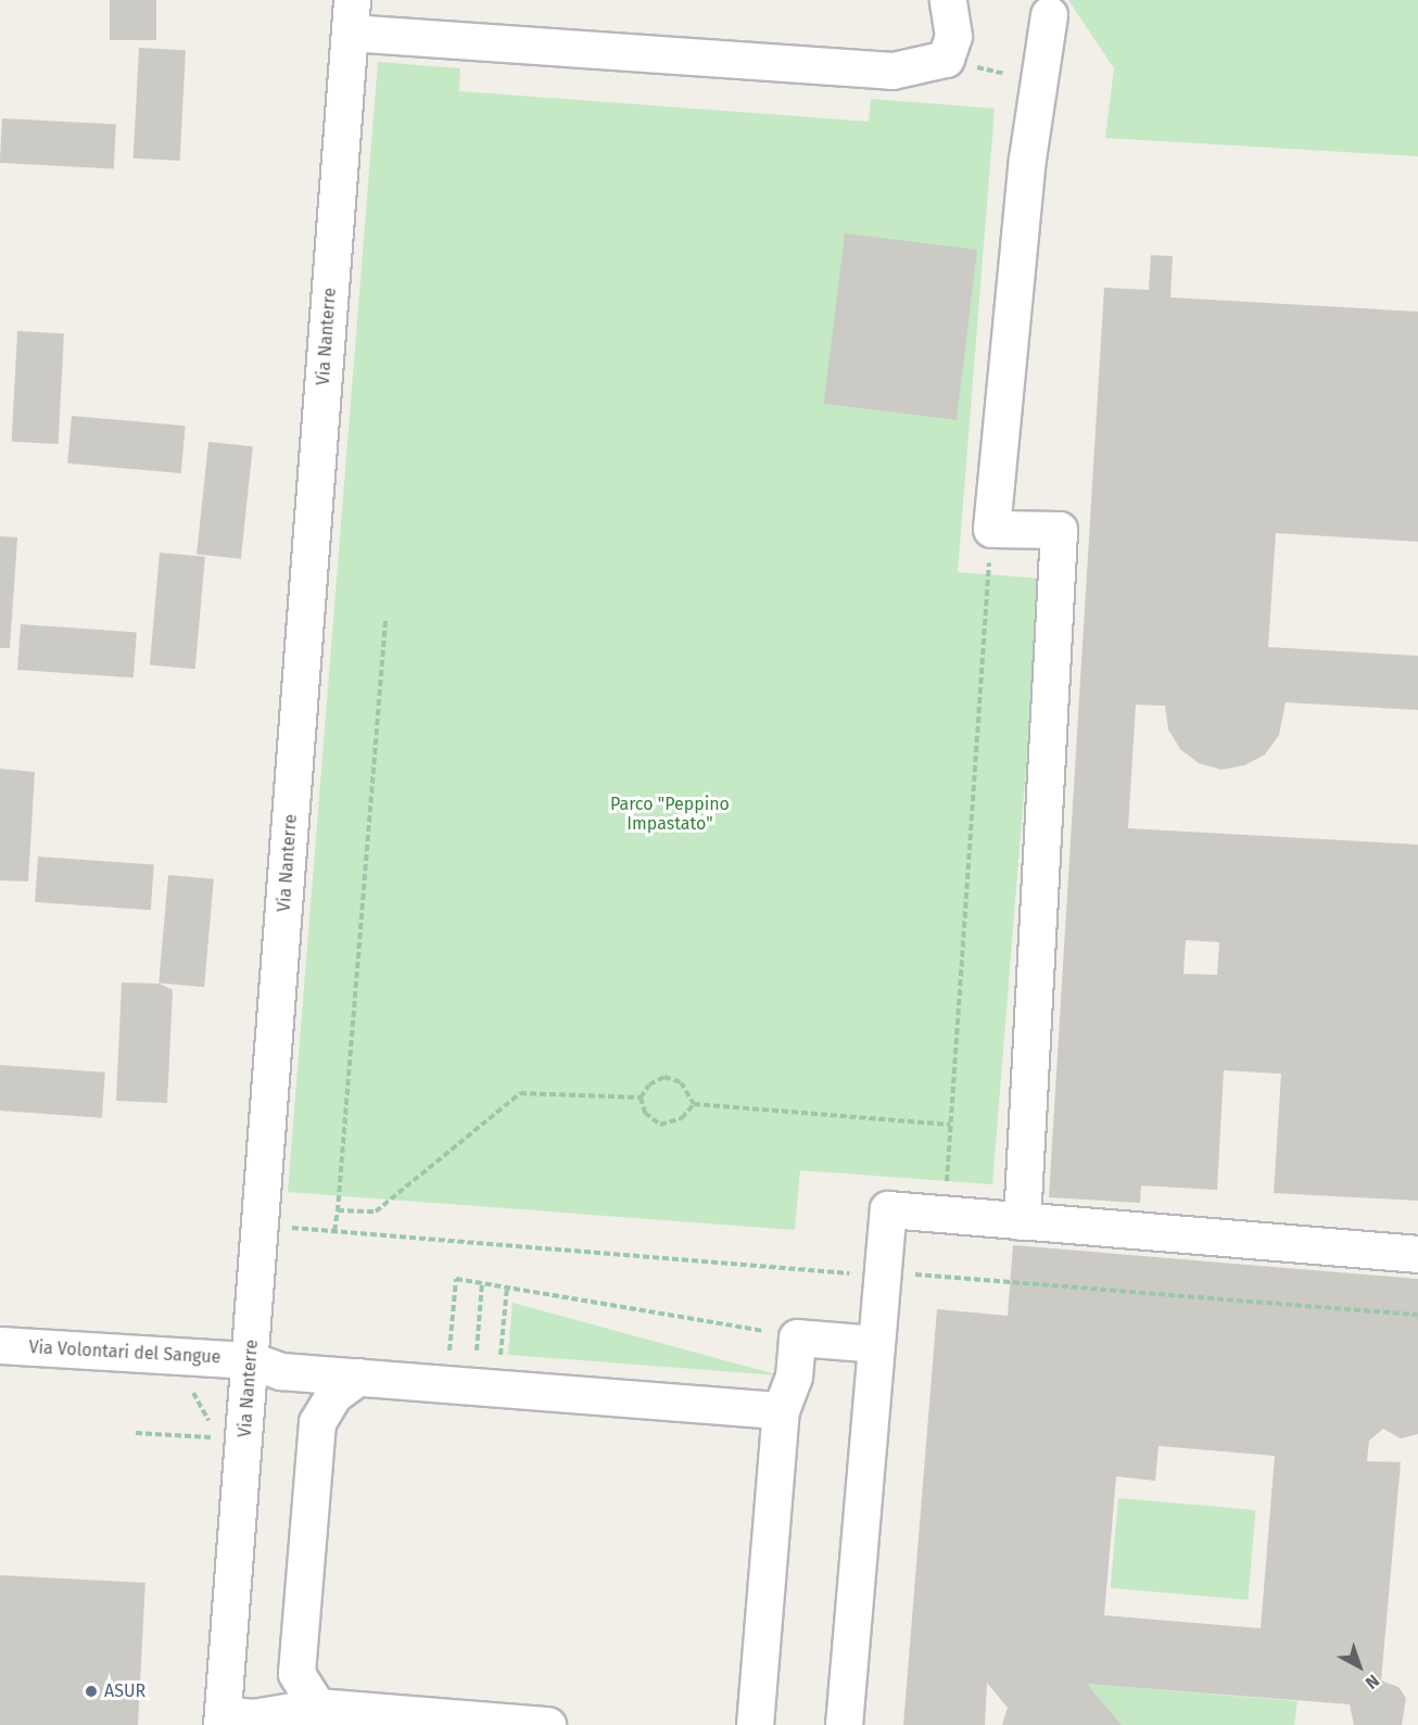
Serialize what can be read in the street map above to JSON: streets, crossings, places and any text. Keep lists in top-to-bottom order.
{
  "streets": {
    "street": ["Via Nanterre", "Via Volontari del Sangue"]
  },
  "crossings": [
    ["Via Nanterre", "Via Volontari del Sangue"]
  ],
  "parks": ["Parco \"Peppino Impastato\""],
  "places": ["ASUR"],
  "north": "bottom right"
}
